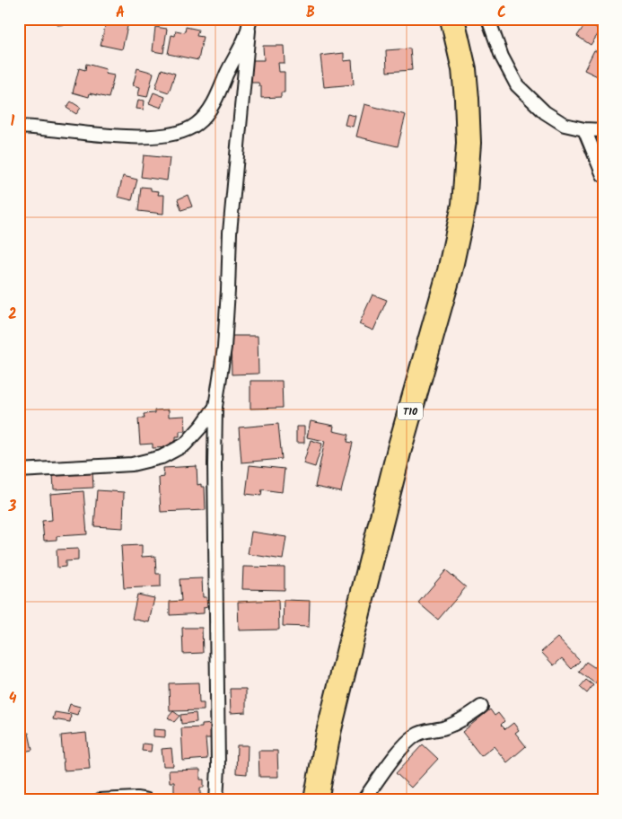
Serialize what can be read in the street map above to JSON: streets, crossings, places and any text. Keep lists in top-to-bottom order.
{
  "streets": {
    "highway": ["T10"]
  },
  "grid": {
    "columns": ["A", "B", "C"],
    "rows": [
      "1",
      "2",
      "3",
      "4"
    ]
  }
}
